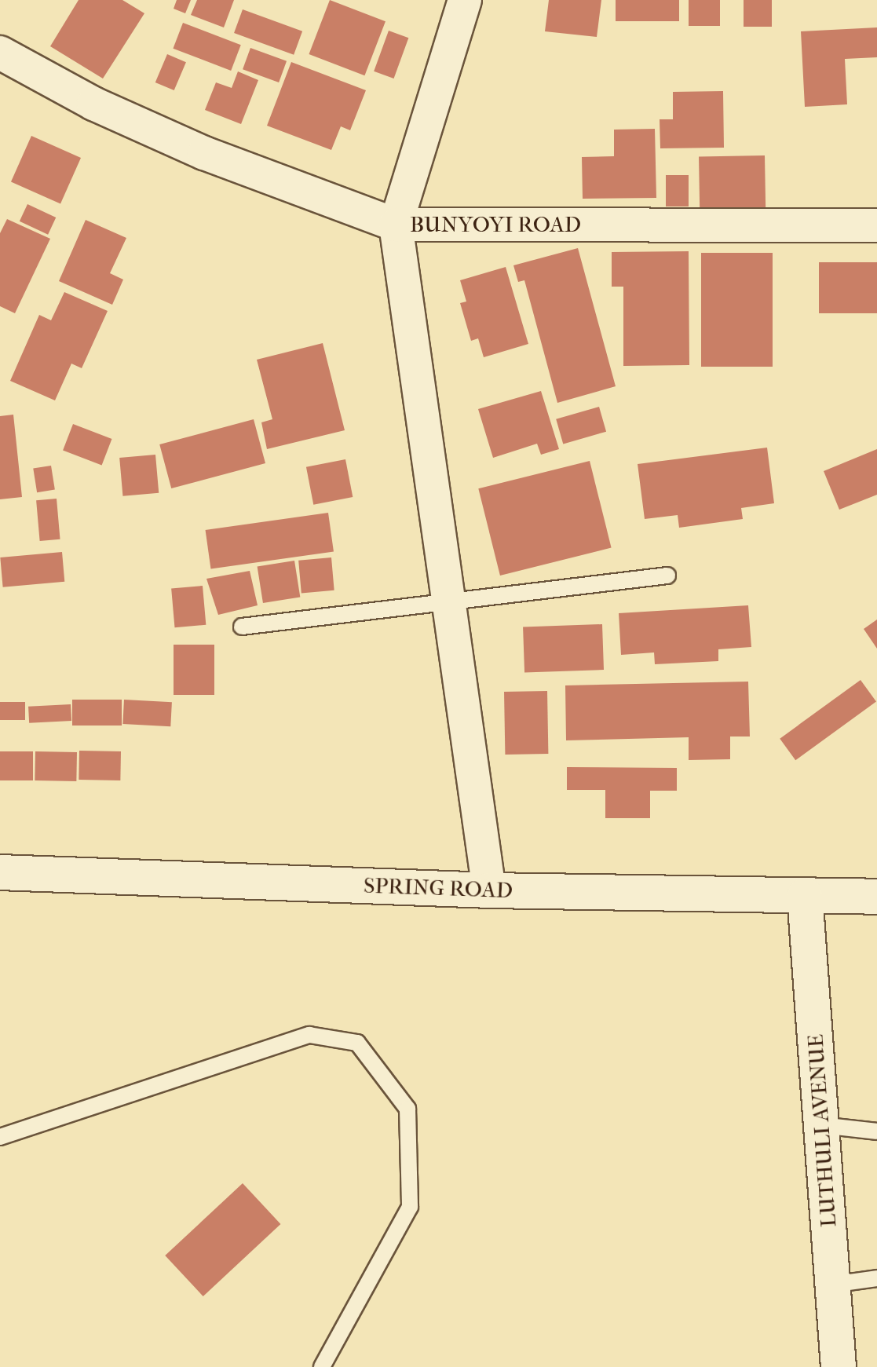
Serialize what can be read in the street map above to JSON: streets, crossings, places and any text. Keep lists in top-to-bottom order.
{
  "streets": {
    "main road": ["SPRING ROAD", "LUTHULI AVENUE"],
    "street": ["BUNYOYI ROAD"]
  },
  "crossings": [
    ["SPRING ROAD", "LUTHULI AVENUE"]
  ]
}
